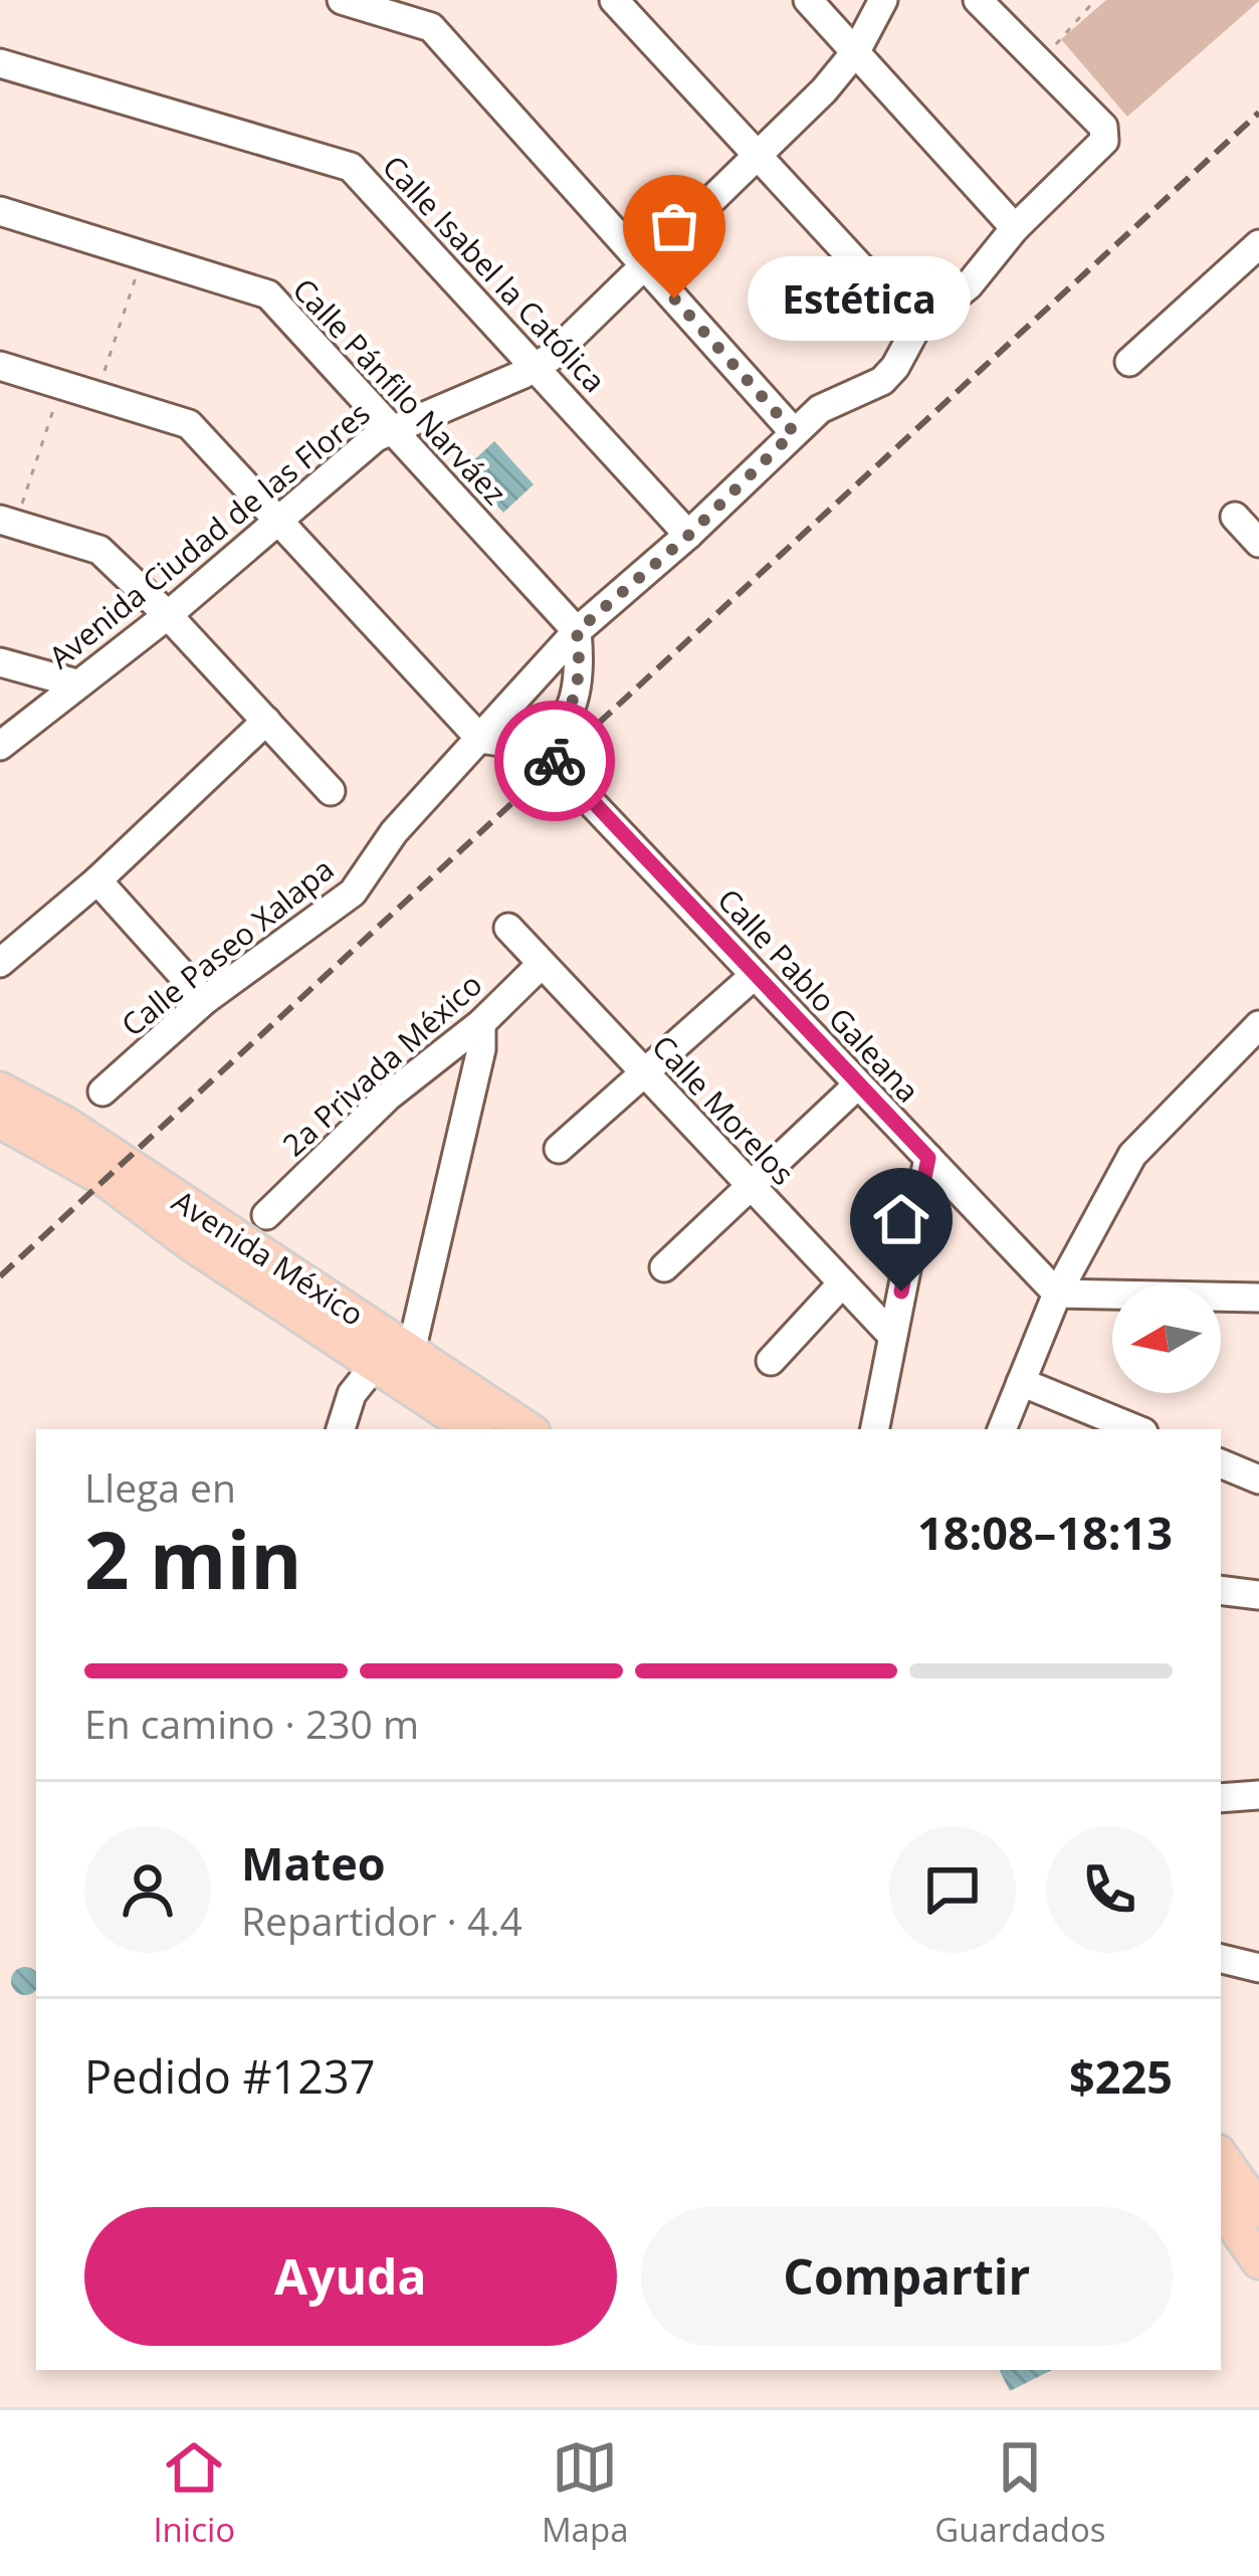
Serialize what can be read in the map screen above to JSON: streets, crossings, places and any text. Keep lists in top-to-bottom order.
{
  "streets": {
    "main road": ["Avenida México"],
    "street": [
      "Calle Isabel la Católica",
      "Calle Pánfilo Narváez",
      "Avenida Ciudad de las Flores",
      "Calle Paseo Xalapa",
      "Calle Pablo Galeana",
      "2a Privada México",
      "Calle Morelos"
    ]
  },
  "crossings": [
    ["Calle Isabel la Católica", "Avenida Ciudad de las Flores"],
    ["Calle Isabel la Católica", "Calle Paseo Xalapa"],
    ["Calle Pánfilo Narváez", "Avenida Ciudad de las Flores"],
    ["Calle Pánfilo Narváez", "Calle Paseo Xalapa"],
    ["2a Privada México", "Calle Morelos"]
  ],
  "places": ["Estética"],
  "north": "left",
  "page": {
    "bubble": "Estética",
    "heading": ["2 min", "Llega en", "18:08–18:13"],
    "panel": [
      "Mateo",
      "Repartidor · 4.4",
      "Pedido #1237",
      "$225"
    ],
    "bar": "En camino · 230 m",
    "buttons": ["Ayuda", "Compartir"],
    "tabs": ["Inicio", "Mapa", "Guardados"]
  }
}
